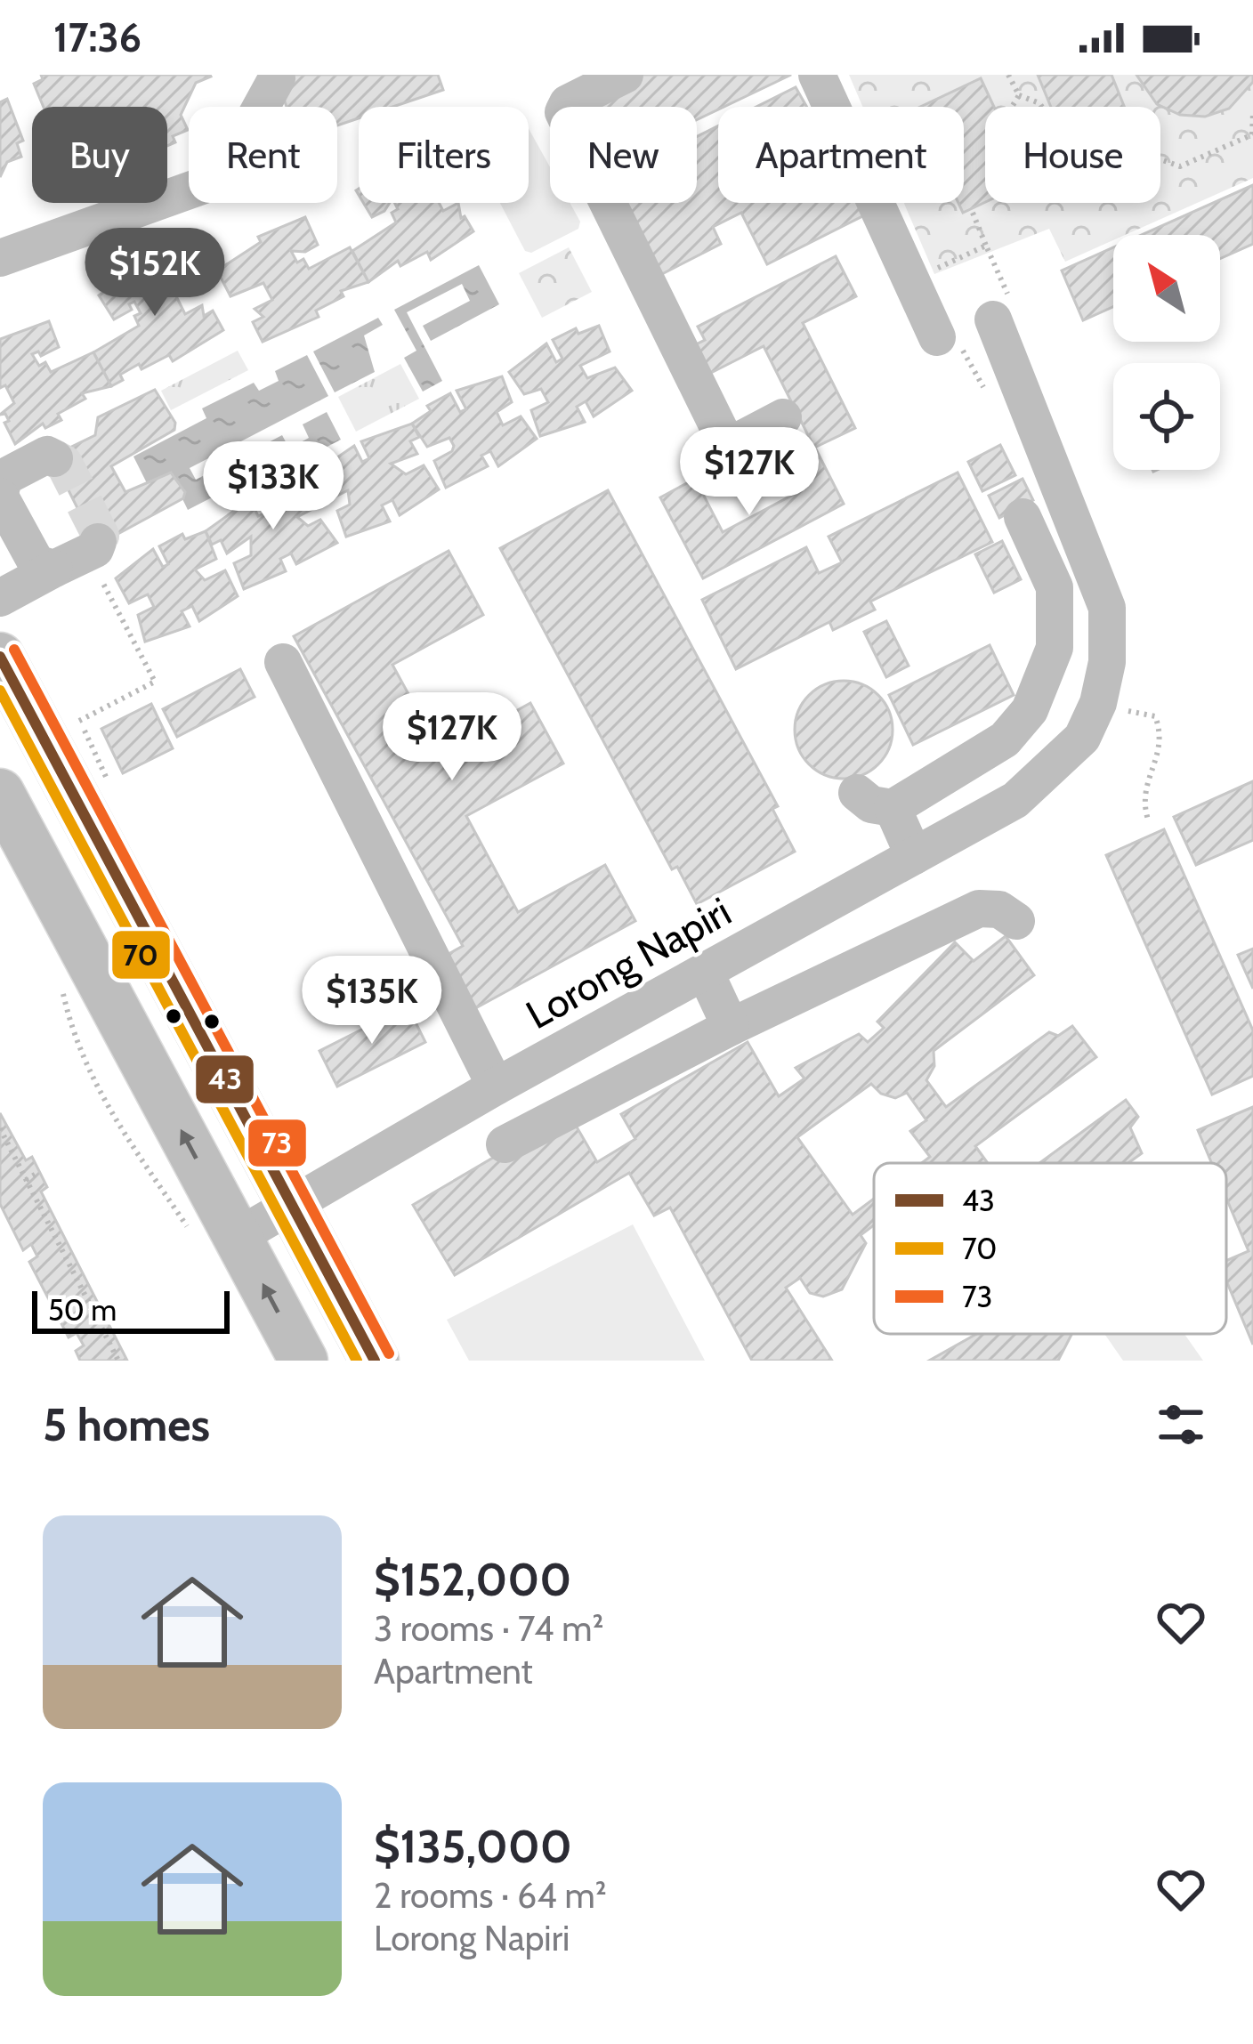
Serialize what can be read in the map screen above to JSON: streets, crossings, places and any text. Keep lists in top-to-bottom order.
{
  "streets": {
    "street": ["Lorong Napiri"]
  },
  "lines": ["transit line 73", "transit line 43", "transit line 70"],
  "legend": ["43", "70", "73"],
  "scale_bar": "50 m",
  "north": "top left",
  "page": {
    "status": "17:36",
    "chip": [
      "Buy",
      "Rent",
      "Filters",
      "New",
      "Apartment",
      "House"
    ],
    "price": [
      "$152K",
      "$127K",
      "$133K",
      "$127K",
      "$135K"
    ],
    "scale": "50 m",
    "heading": "5 homes",
    "list": [
      {
        "name": "$152,000",
        "note": "3 rooms · 74 m² · Apartment"
      },
      {
        "name": "$135,000",
        "note": "2 rooms · 64 m² · Lorong Napiri"
      }
    ]
  }
}
